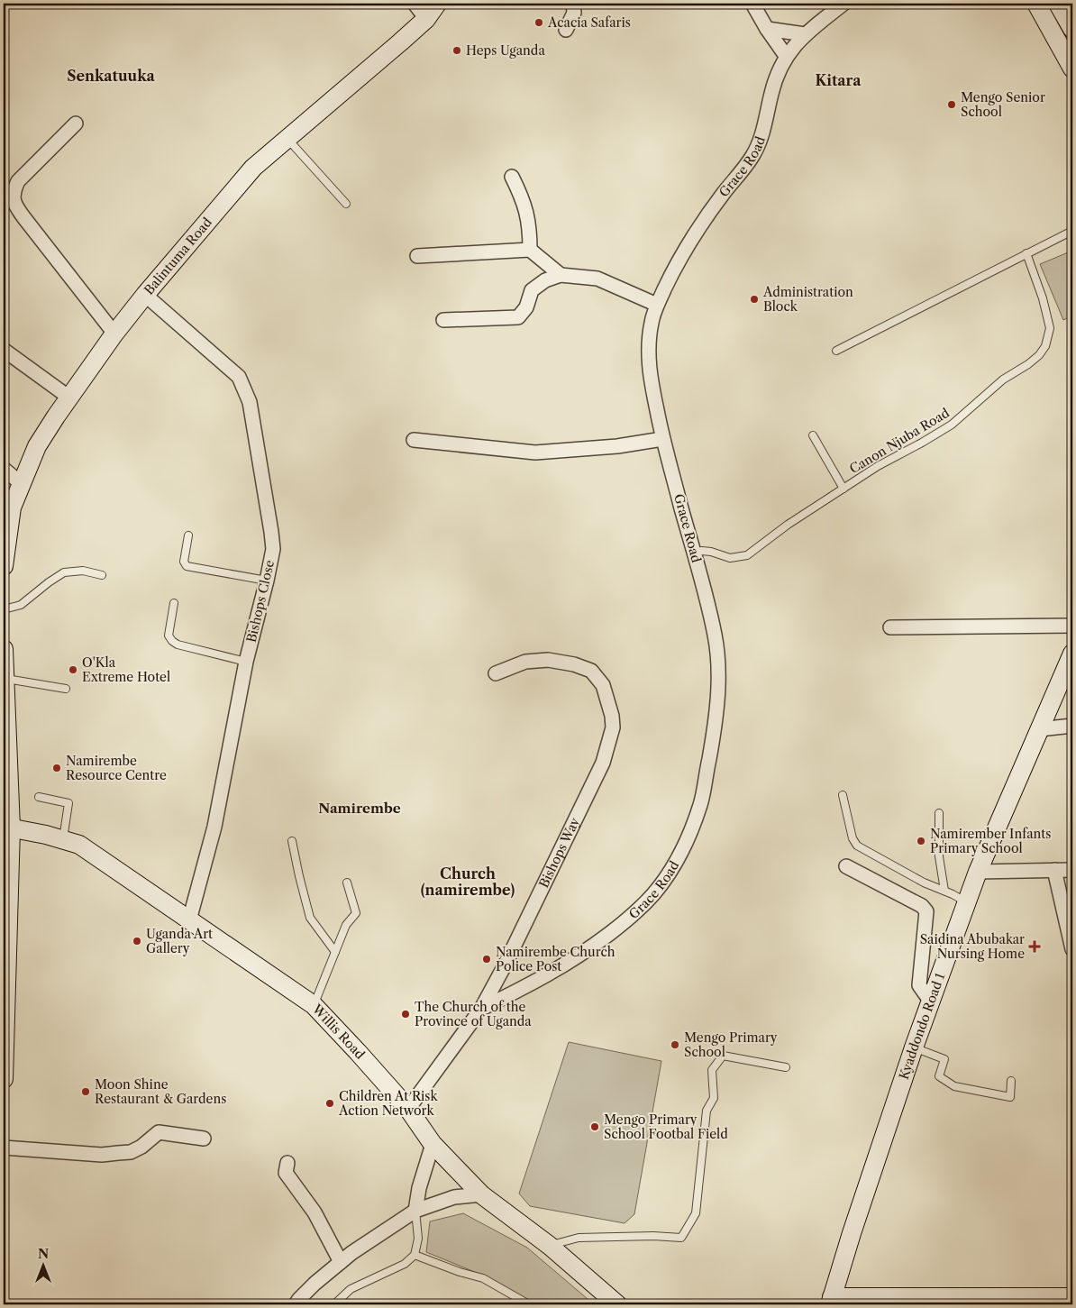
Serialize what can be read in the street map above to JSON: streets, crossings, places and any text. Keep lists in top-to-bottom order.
{
  "streets": {
    "street": [
      "Grace Road",
      "Balintuma Road",
      "Bishops Close",
      "Bishops Way",
      "Kyaddondo Road 1",
      "Willis Road"
    ],
    "lane": ["Canon Njuba Road"]
  },
  "crossings": [
    ["Grace Road", "Canon Njuba Road"],
    ["Grace Road", "Bishops Way"],
    ["Balintuma Road", "Bishops Close"],
    ["Bishops Close", "Willis Road"],
    ["Bishops Way", "Willis Road"]
  ],
  "districts": [
    "Senkatuuka",
    "Kitara",
    "Namirembe",
    "Church (namirembe)"
  ],
  "places": {
    "other": [
      "Acacia Safaris",
      "Heps Uganda",
      "Mengo Senior School",
      "Administration Block",
      "O'Kla Extreme Hotel",
      "Namirembe Resource Centre",
      "Namirember Infants Primary School",
      "Uganda Art Gallery",
      "Namirembe Church Police Post",
      "The Church of the Province of Uganda",
      "Mengo Primary School",
      "Moon Shine Restaurant & Gardens",
      "Children At Risk Action Network",
      "Mengo Primary School Footbal Field"
    ],
    "health": ["Saidina Abubakar Nursing Home"]
  },
  "north": "top"
}
